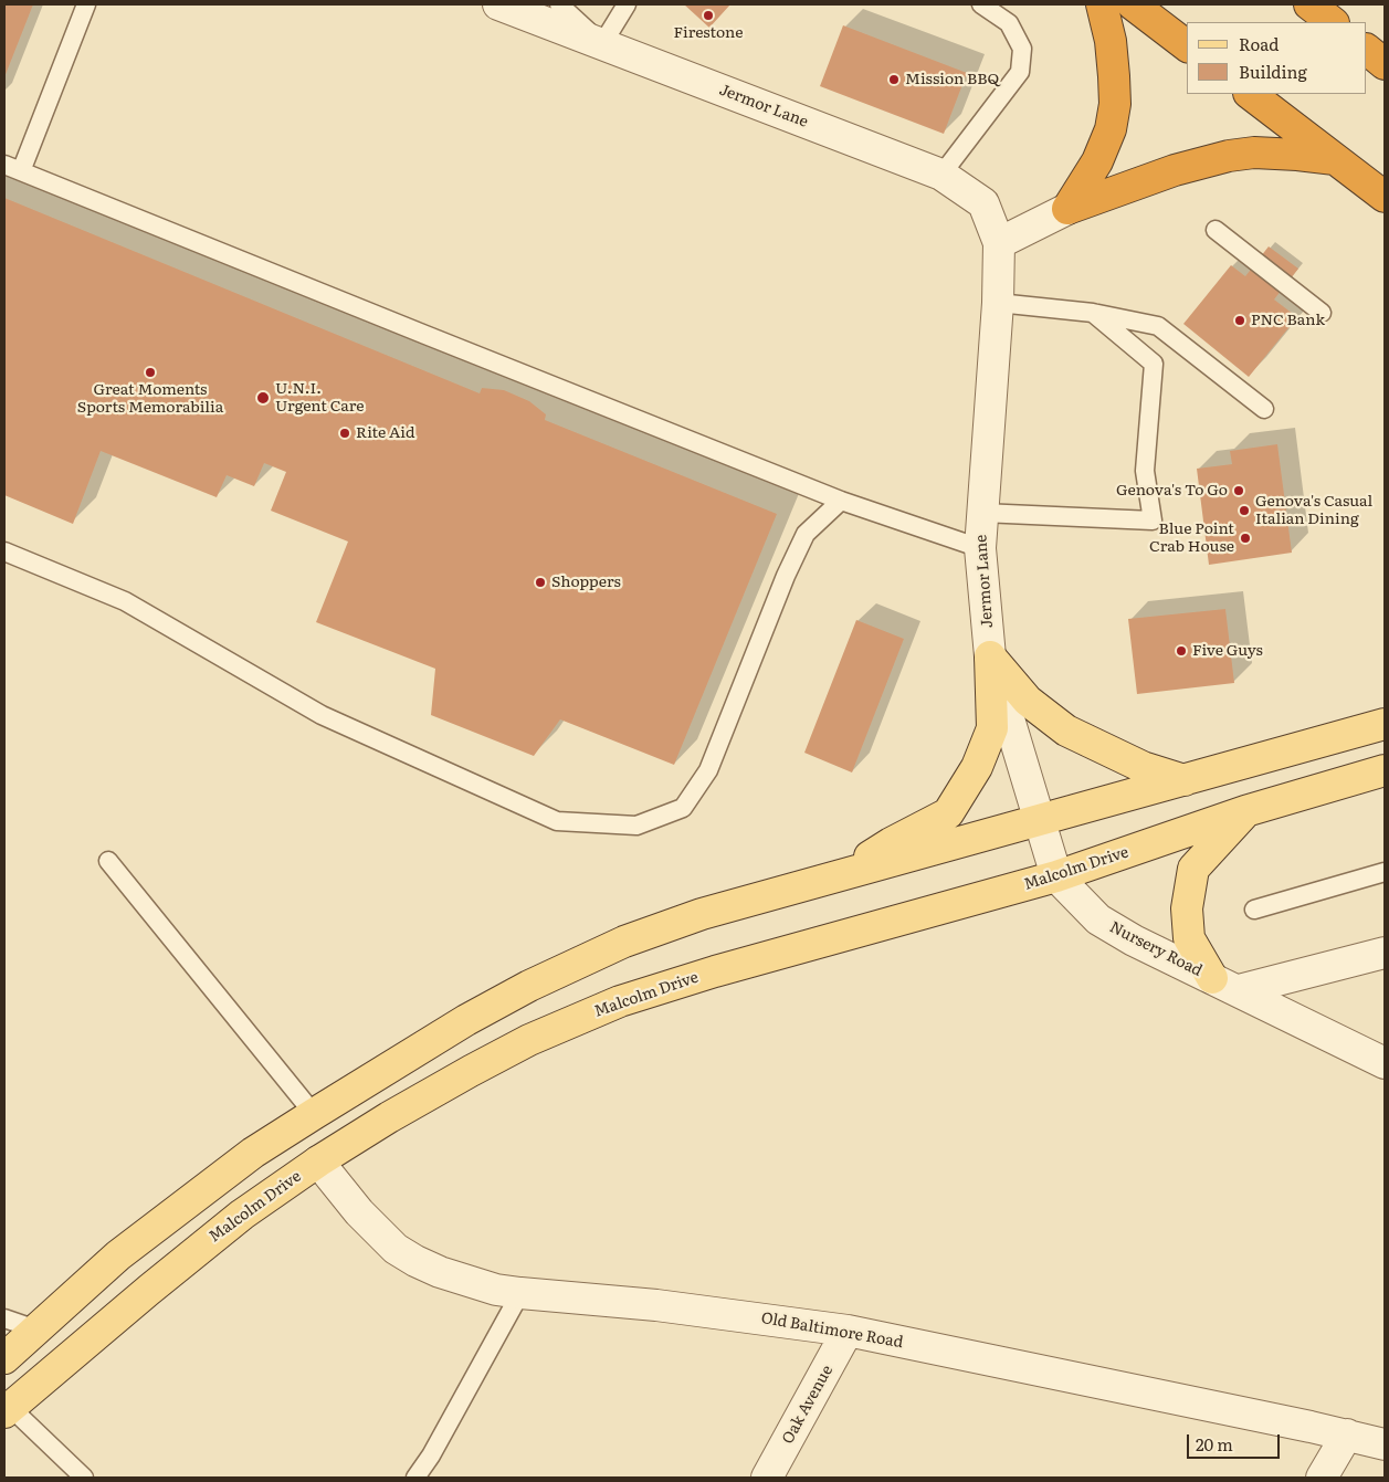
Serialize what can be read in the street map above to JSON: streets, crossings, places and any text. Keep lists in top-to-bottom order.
{
  "streets": {
    "main road": ["Malcolm Drive"],
    "street": [
      "Jermor Lane",
      "Nursery Road",
      "Old Baltimore Road",
      "Oak Avenue"
    ]
  },
  "crossings": [
    ["Jermor Lane", "Malcolm Drive"],
    ["Jermor Lane", "Nursery Road"],
    ["Malcolm Drive", "Nursery Road"],
    ["Malcolm Drive", "Old Baltimore Road"],
    ["Old Baltimore Road", "Oak Avenue"]
  ],
  "places": [
    "Firestone",
    "Mission BBQ",
    "PNC Bank",
    "Great Moments Sports Memorabilia",
    "U.N.I. Urgent Care",
    "Rite Aid",
    "Genova's To Go",
    "Genova's Casual Italian Dining",
    "Blue Point Crab House",
    "Shoppers",
    "Five Guys"
  ],
  "legend": ["Road", "Building"],
  "scale_bar": "20 m"
}
